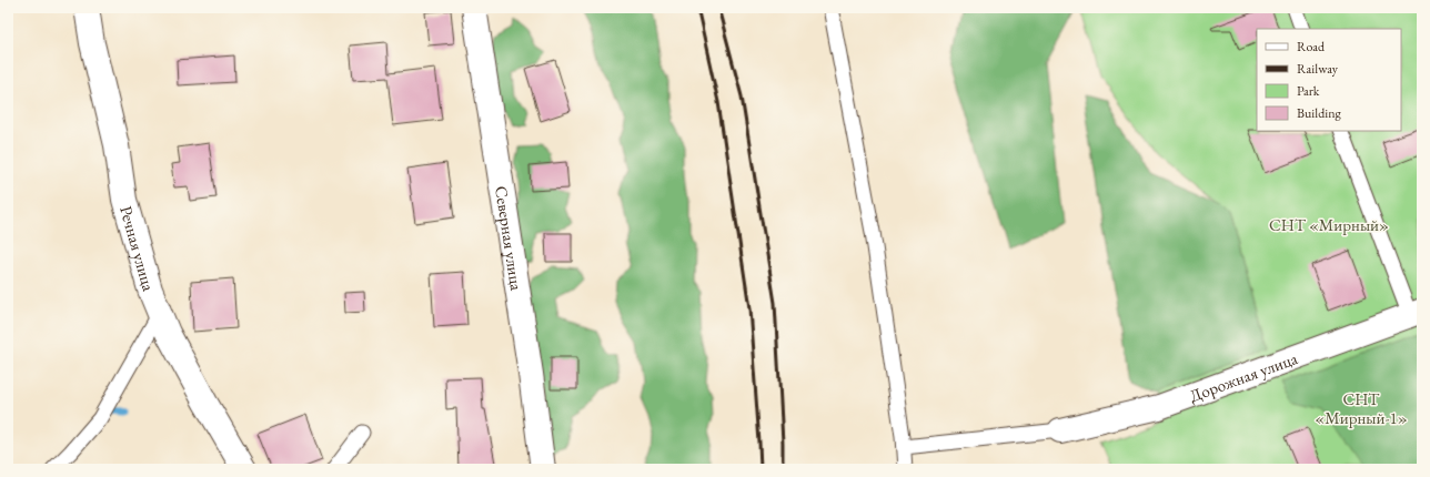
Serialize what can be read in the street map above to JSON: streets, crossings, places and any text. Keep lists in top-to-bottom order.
{
  "streets": {
    "street": ["Северная улица", "Речная улица", "Дорожная улица"]
  },
  "parks": ["СНТ «Мирный»", "СНТ «Мирный-1»"],
  "legend": [
    "Road",
    "Railway",
    "Park",
    "Building"
  ]
}
